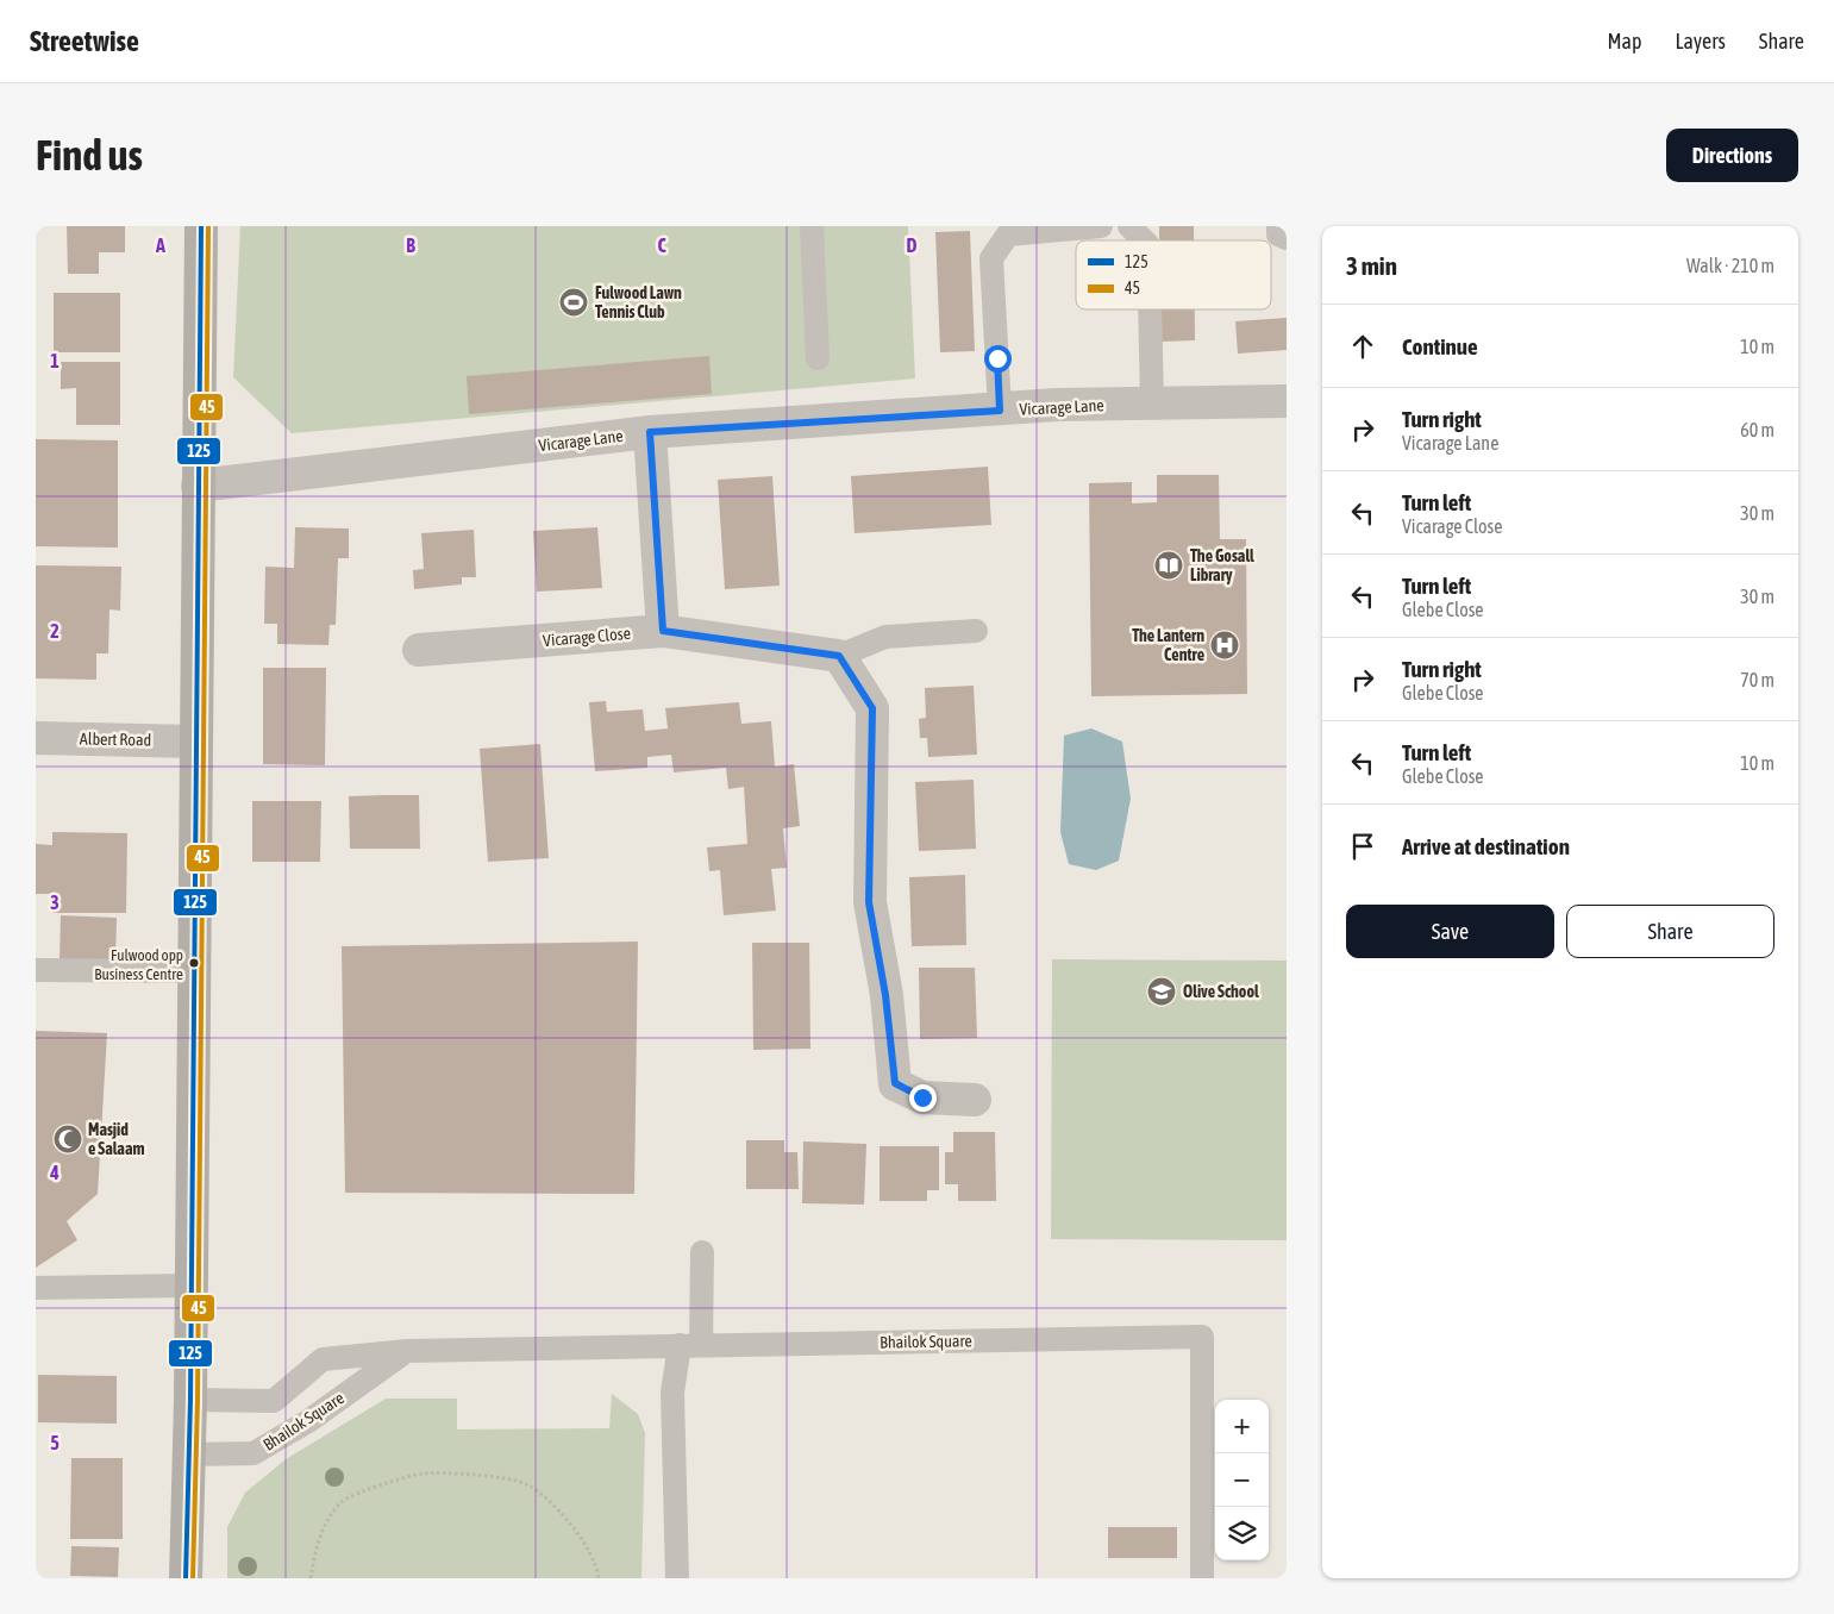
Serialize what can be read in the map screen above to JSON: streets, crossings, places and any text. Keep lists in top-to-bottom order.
{
  "streets": {
    "street": ["Vicarage Lane", "Vicarage Close", "Albert Road"],
    "lane": ["Bhailok Square"]
  },
  "places": {
    "sports": ["Fulwood Lawn Tennis Club"],
    "library": ["The Gosall Library"],
    "hospital": ["The Lantern Centre"],
    "other": ["Fulwood opp Business Centre"],
    "school or university": ["Olive School"],
    "mosque": ["Masjid e Salaam"]
  },
  "lines": ["transit line 125", "transit line 45"],
  "legend": ["125", "45"],
  "page": {
    "header": "Streetwise",
    "nav": ["Map", "Layers", "Share"],
    "buttons": [
      "Directions",
      ["Save", "Share"]
    ],
    "title": "Find us",
    "heading": ["3 min", "Walk · 210 m"],
    "list": [
      ["Continue", "10 m"],
      ["Turn right", "Vicarage Lane", "60 m"],
      ["Turn left", "Vicarage Close", "30 m"],
      ["Turn left", "Glebe Close", "30 m"],
      ["Turn right", "Glebe Close", "70 m"],
      ["Turn left", "Glebe Close", "10 m"],
      "Arrive at destination"
    ],
    "map_buttons": ["+", "−"]
  },
  "grid": {
    "columns": [
      "A",
      "B",
      "C",
      "D"
    ],
    "rows": [
      "1",
      "2",
      "3",
      "4",
      "5"
    ]
  }
}
